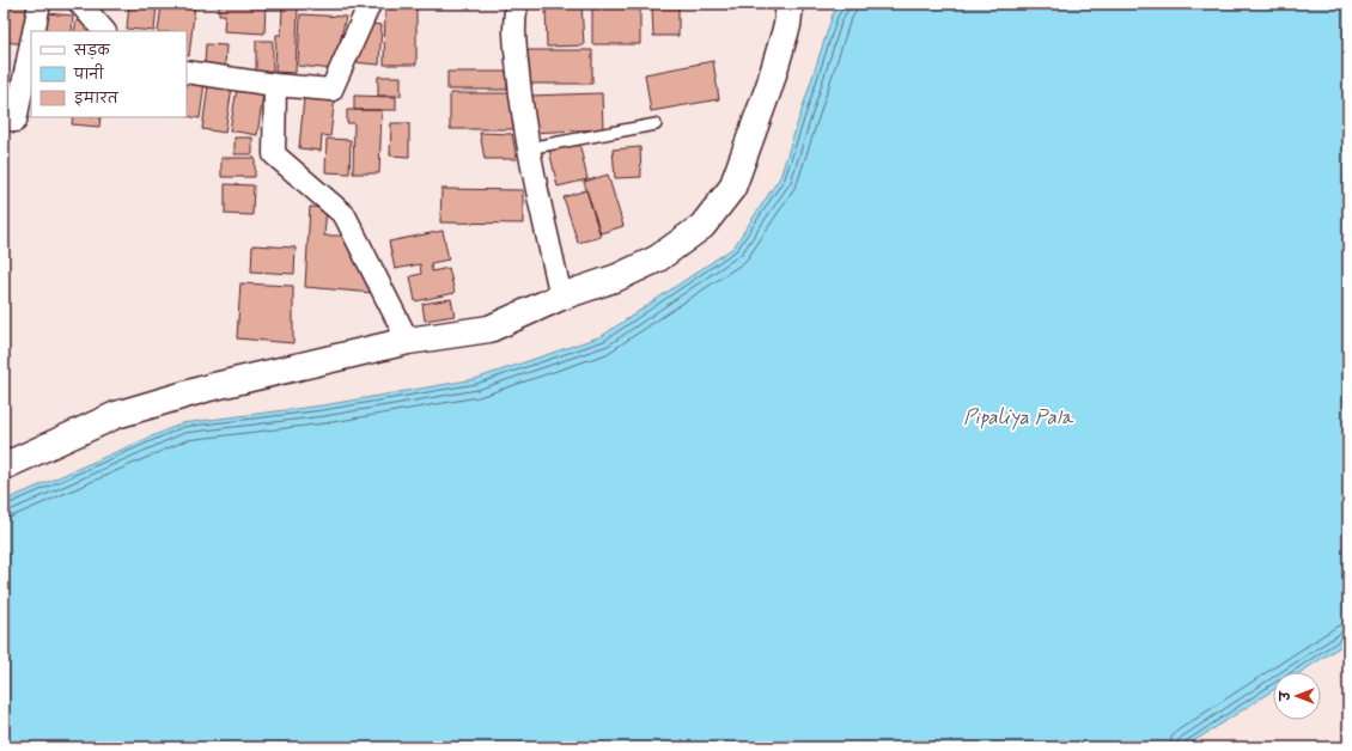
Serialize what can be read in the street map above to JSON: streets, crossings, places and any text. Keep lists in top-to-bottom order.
{
  "water": ["Pipaliya Pala"],
  "legend": ["सड़क", "पानी", "इमारत"],
  "north": "left"
}
